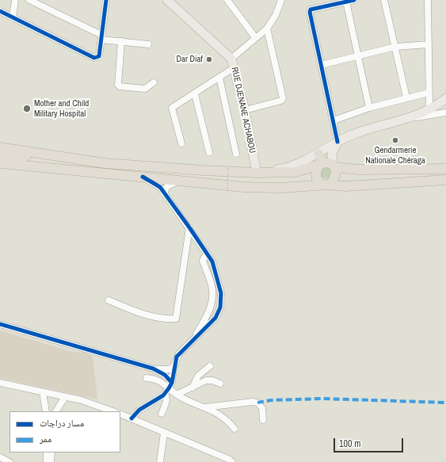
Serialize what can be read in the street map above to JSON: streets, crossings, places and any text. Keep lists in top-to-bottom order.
{
  "streets": {
    "main road": ["RUE DJENANE ACHABOU"]
  },
  "places": ["Dar Diaf", "Mother and Child Military Hospital", "Gendarmerie Nationale Chéraga"],
  "legend": ["مسار دراجات", "ممر"],
  "scale_bar": "100 m"
}
